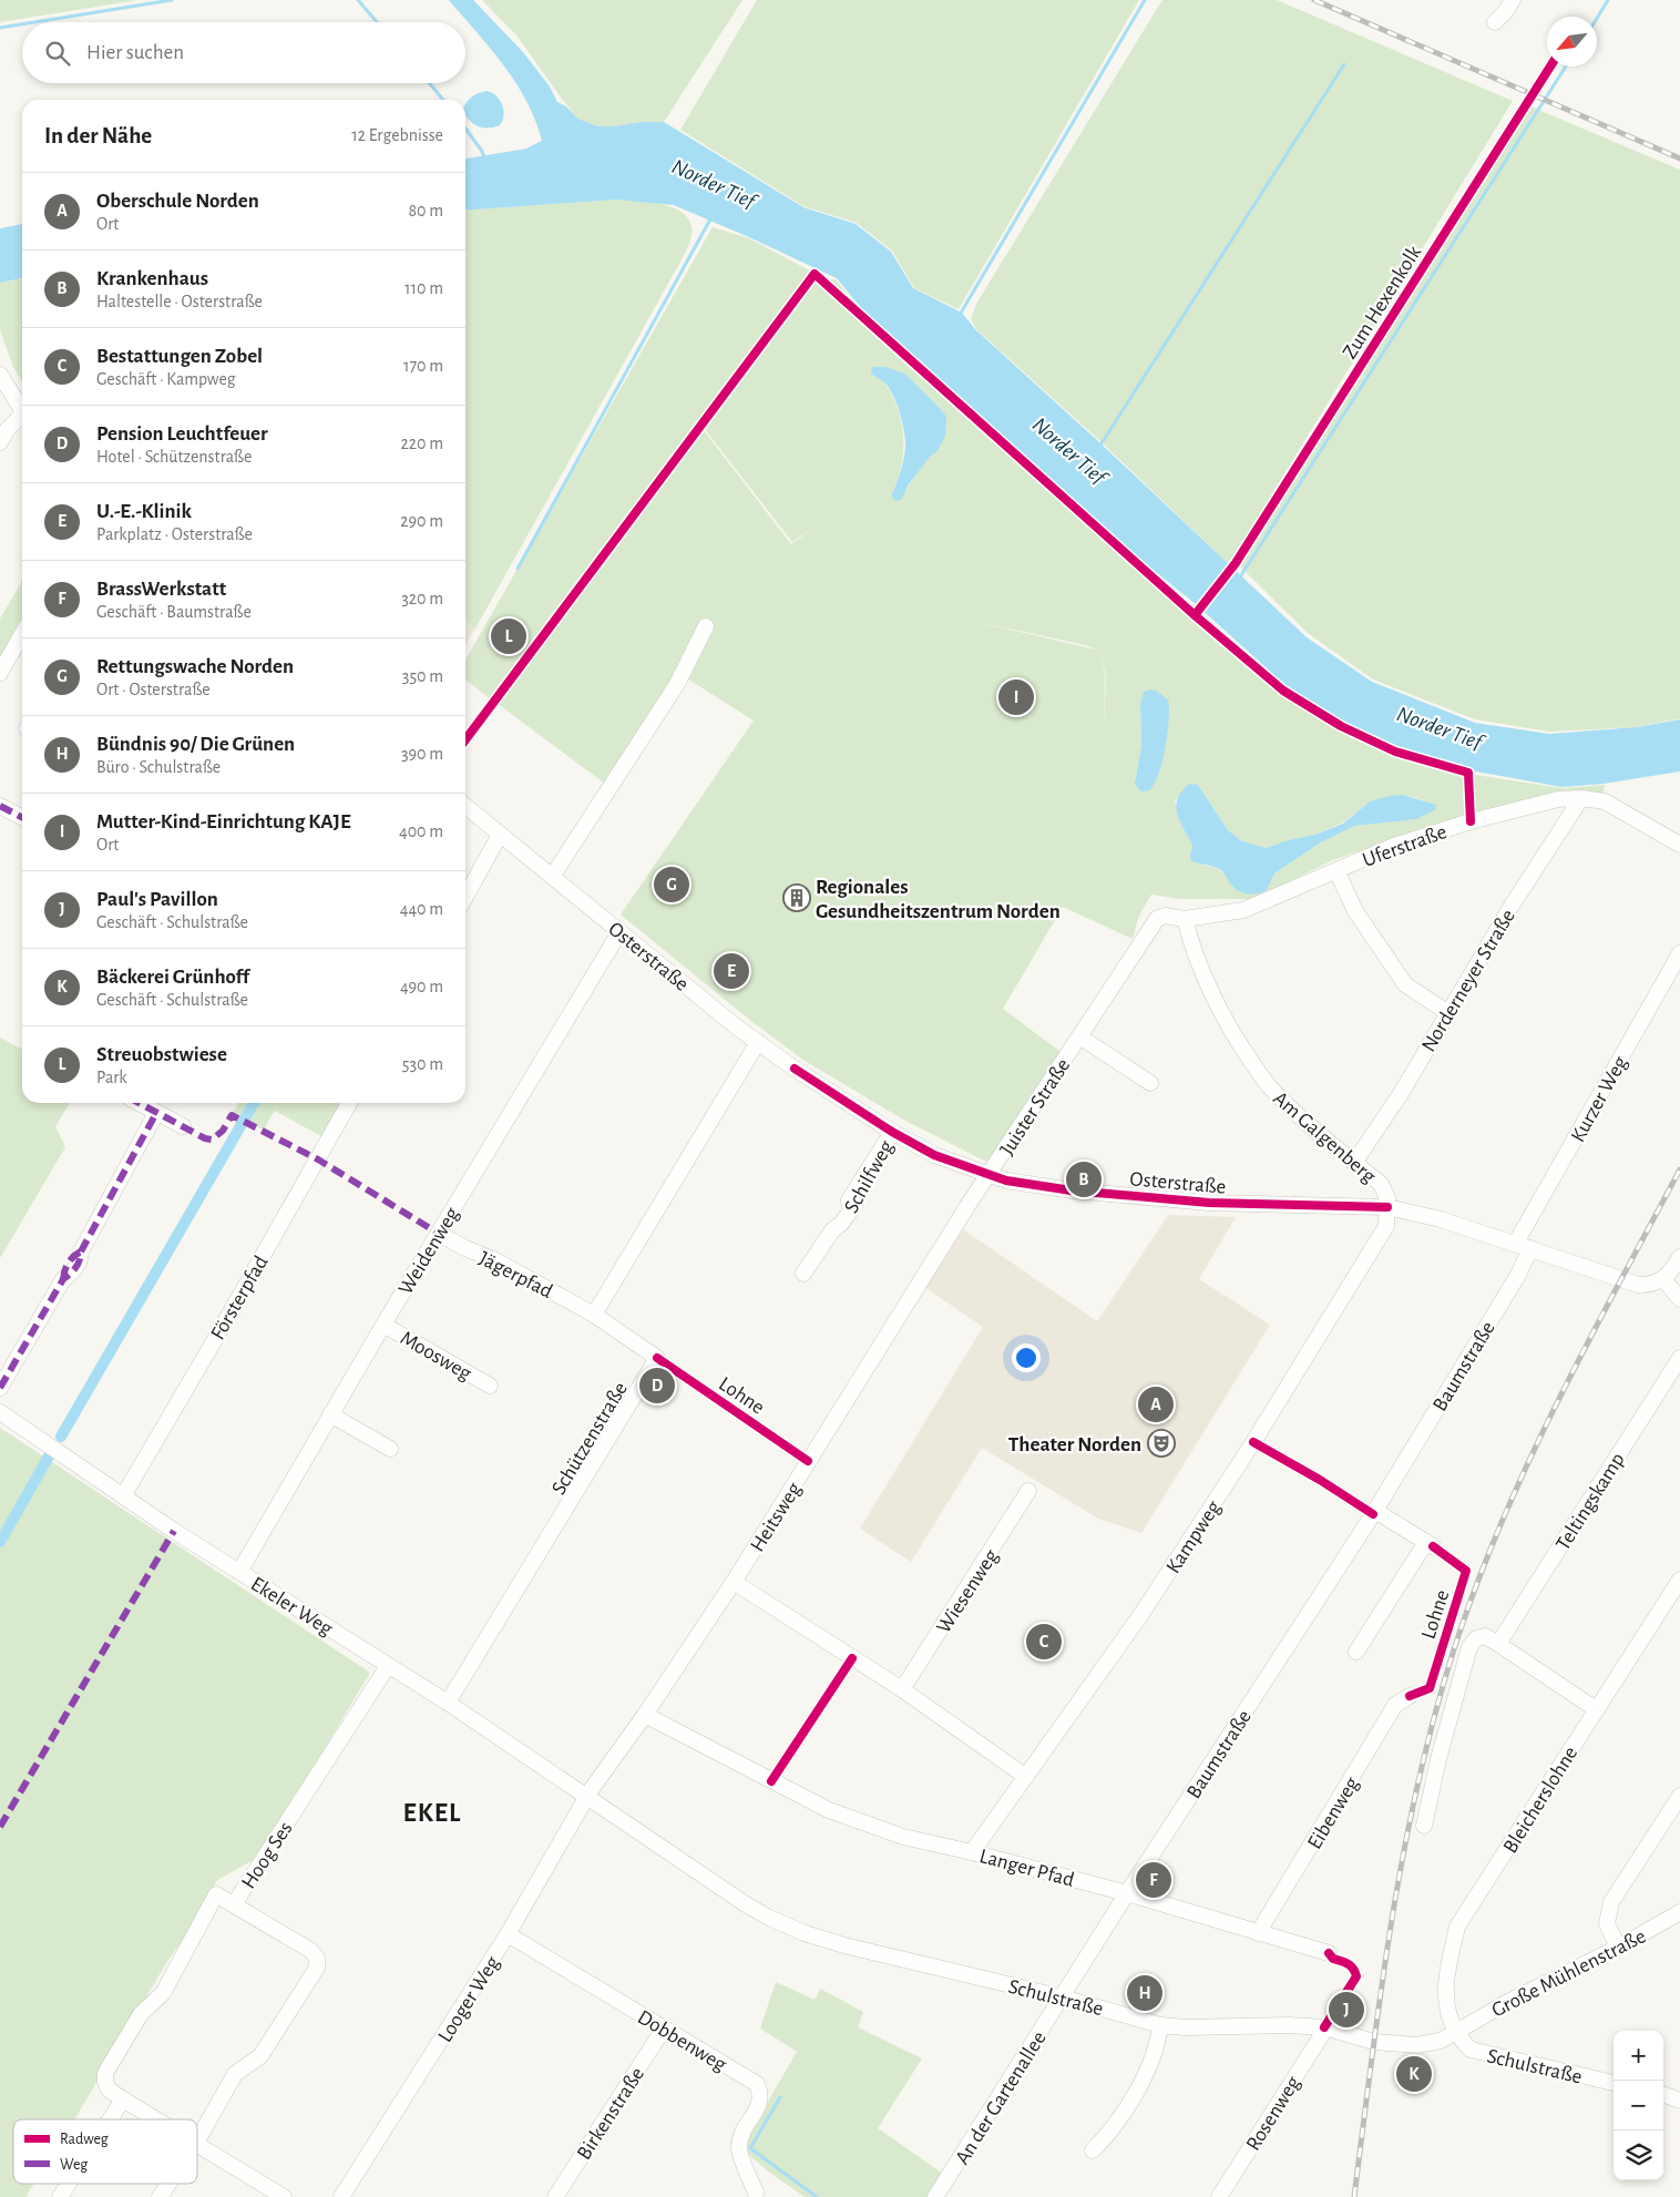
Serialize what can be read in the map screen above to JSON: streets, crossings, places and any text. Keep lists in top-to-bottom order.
{
  "streets": {
    "street": [
      "Uferstraße",
      "Osterstraße",
      "Norderneyer Straße",
      "Kurzer Weg",
      "Juister Straße",
      "Am Galgenberg",
      "Schilfweg",
      "Weidenweg",
      "Jägerpfad",
      "Försterpfad",
      "Moosweg",
      "Baumstraße",
      "Schützenstraße",
      "Teltingskamp",
      "Heitsweg",
      "Kampweg",
      "Wiesenweg",
      "Ekeler Weg",
      "Bleicherslohne",
      "Eibenweg",
      "Hoog Ses",
      "Langer Pfad",
      "Große Mühlenstraße",
      "Schulstraße",
      "Looger Weg",
      "Dobbenweg",
      "An der Gartenallee",
      "Birkenstraße",
      "Rosenweg"
    ],
    "cycle path": ["Zum Hexenkolk", "Lohne"]
  },
  "crossings": [
    ["Uferstraße", "Norderneyer Straße"],
    ["Uferstraße", "Juister Straße"],
    ["Uferstraße", "Am Galgenberg"],
    ["Osterstraße", "Kurzer Weg"],
    ["Osterstraße", "Juister Straße"],
    ["Osterstraße", "Am Galgenberg"],
    ["Osterstraße", "Schilfweg"],
    ["Osterstraße", "Weidenweg"],
    ["Osterstraße", "Baumstraße"],
    ["Osterstraße", "Heitsweg"],
    ["Osterstraße", "Kampweg"],
    ["Norderneyer Straße", "Am Galgenberg"],
    ["Kurzer Weg", "Baumstraße"],
    ["Juister Straße", "Heitsweg"],
    ["Am Galgenberg", "Kampweg"],
    ["Weidenweg", "Jägerpfad"],
    ["Weidenweg", "Moosweg"],
    ["Weidenweg", "Ekeler Weg"],
    ["Jägerpfad", "Schützenstraße"],
    ["Försterpfad", "Ekeler Weg"],
    ["Baumstraße", "Langer Pfad"],
    ["Baumstraße", "Schulstraße"],
    ["Baumstraße", "An der Gartenallee"],
    ["Schützenstraße", "Ekeler Weg"],
    ["Heitsweg", "Ekeler Weg"],
    ["Heitsweg", "Langer Pfad"],
    ["Heitsweg", "Schulstraße"],
    ["Heitsweg", "Looger Weg"],
    ["Kampweg", "Langer Pfad"],
    ["Ekeler Weg", "Hoog Ses"],
    ["Ekeler Weg", "Schulstraße"],
    ["Ekeler Weg", "Looger Weg"],
    ["Bleicherslohne", "Große Mühlenstraße"],
    ["Bleicherslohne", "Schulstraße"],
    ["Eibenweg", "Langer Pfad"],
    ["Große Mühlenstraße", "Schulstraße"],
    ["Schulstraße", "Looger Weg"],
    ["Schulstraße", "An der Gartenallee"],
    ["Schulstraße", "Rosenweg"],
    ["Looger Weg", "Dobbenweg"],
    ["Dobbenweg", "Birkenstraße"]
  ],
  "districts": ["EKEL"],
  "water": ["Norder Tief"],
  "places": {
    "building": ["Regionales Gesundheitszentrum Norden"],
    "theatre": ["Theater Norden"]
  },
  "legend": ["Radweg", "Weg"],
  "north": "bottom left",
  "page": {
    "search": "Hier suchen",
    "heading": ["In der Nähe", "12 Ergebnisse"],
    "list": [
      {
        "mark": "A",
        "name": "Oberschule Norden",
        "note": "Ort",
        "value": "80 m"
      },
      {
        "mark": "B",
        "name": "Krankenhaus",
        "note": "Haltestelle · Osterstraße",
        "value": "110 m"
      },
      {
        "mark": "C",
        "name": "Bestattungen Zobel",
        "note": "Geschäft · Kampweg",
        "value": "170 m"
      },
      {
        "mark": "D",
        "name": "Pension Leuchtfeuer",
        "note": "Hotel · Schützenstraße",
        "value": "220 m"
      },
      {
        "mark": "E",
        "name": "U.-E.-Klinik",
        "note": "Parkplatz · Osterstraße",
        "value": "290 m"
      },
      {
        "mark": "F",
        "name": "BrassWerkstatt",
        "note": "Geschäft · Baumstraße",
        "value": "320 m"
      },
      {
        "mark": "G",
        "name": "Rettungswache Norden",
        "note": "Ort · Osterstraße",
        "value": "350 m"
      },
      {
        "mark": "H",
        "name": "Bündnis 90/ Die Grünen",
        "note": "Büro · Schulstraße",
        "value": "390 m"
      },
      {
        "mark": "I",
        "name": "Mutter-Kind-Einrichtung KAJE",
        "note": "Ort",
        "value": "400 m"
      },
      {
        "mark": "J",
        "name": "Paul's Pavillon",
        "note": "Geschäft · Schulstraße",
        "value": "440 m"
      },
      {
        "mark": "K",
        "name": "Bäckerei Grünhoff",
        "note": "Geschäft · Schulstraße",
        "value": "490 m"
      },
      {
        "mark": "L",
        "name": "Streuobstwiese",
        "note": "Park",
        "value": "530 m"
      }
    ],
    "pins": [
      "L",
      "I",
      "G",
      "E",
      "B",
      "D",
      "A",
      "C",
      "F",
      "H",
      "J",
      "K"
    ],
    "map_buttons": ["+", "−"]
  }
}
